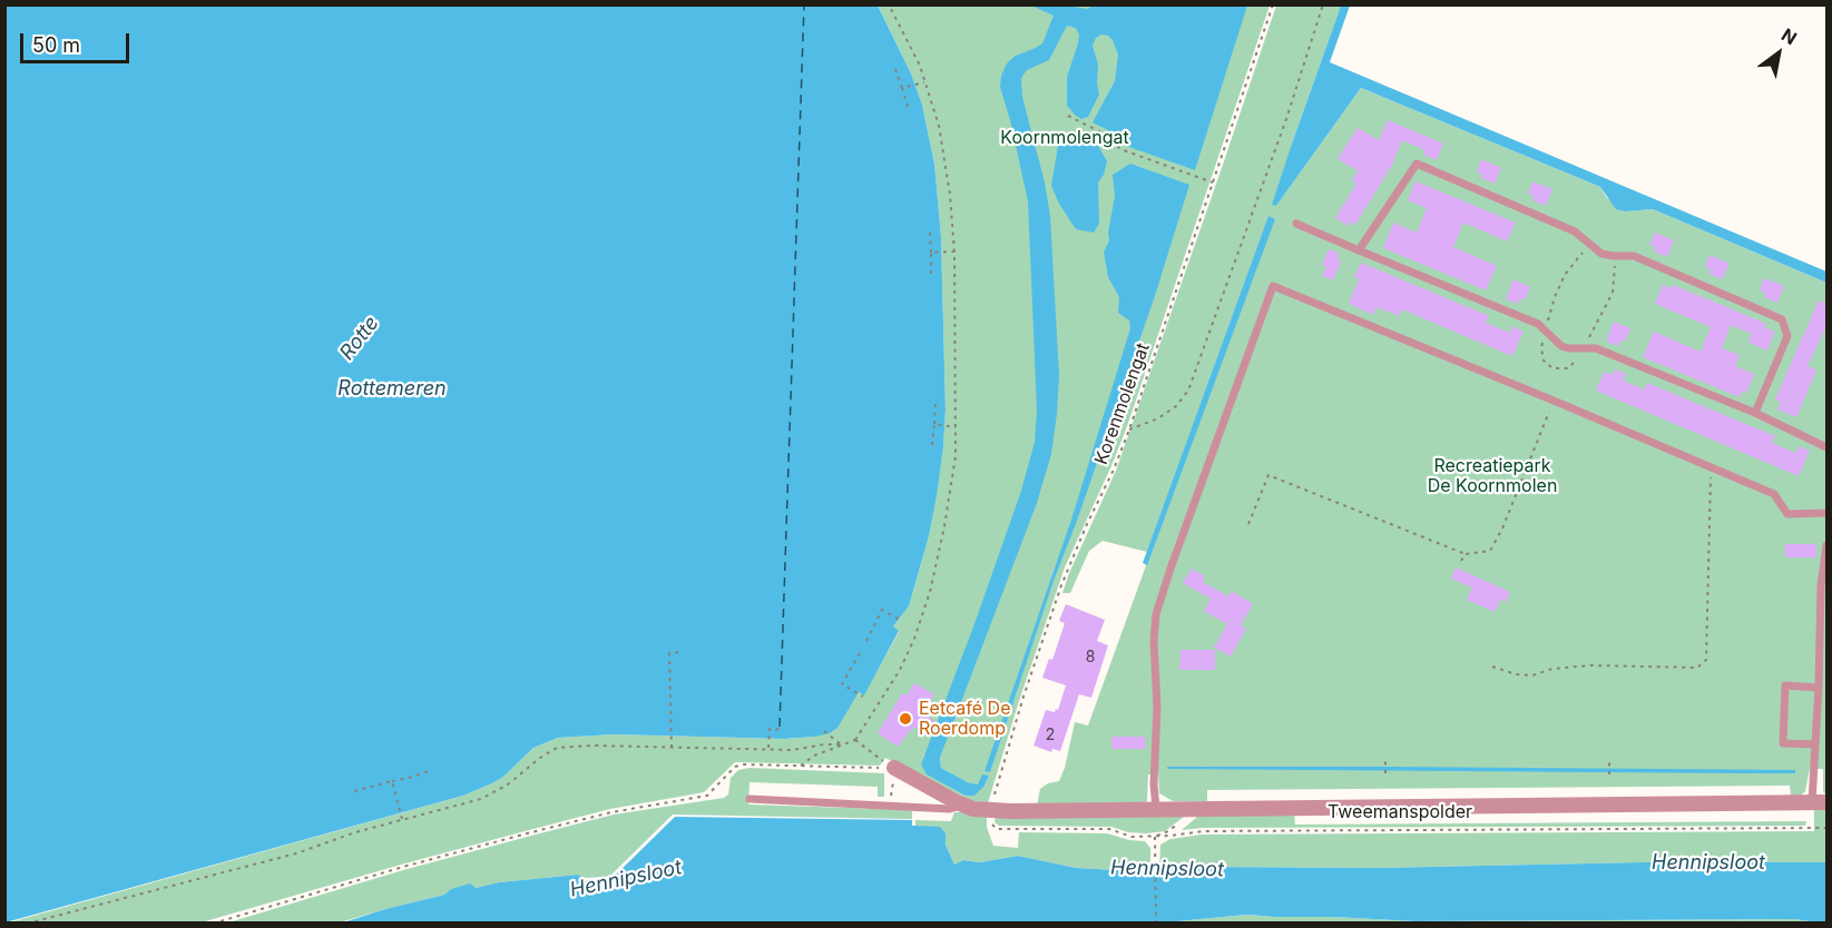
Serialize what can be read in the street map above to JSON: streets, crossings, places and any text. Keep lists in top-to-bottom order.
{
  "streets": {
    "street": ["Tweemanspolder"],
    "path": ["Korenmolengat"]
  },
  "crossings": [
    ["Korenmolengat", "Tweemanspolder"]
  ],
  "water": ["Rotte", "Rottemeren", "Hennipsloot"],
  "parks": ["Koornmolengat", "Recreatiepark De Koornmolen"],
  "places": ["Eetcafé De Roerdomp"],
  "house_numbers": ["8", "2"],
  "scale_bar": "50 m",
  "north": "top right"
}
